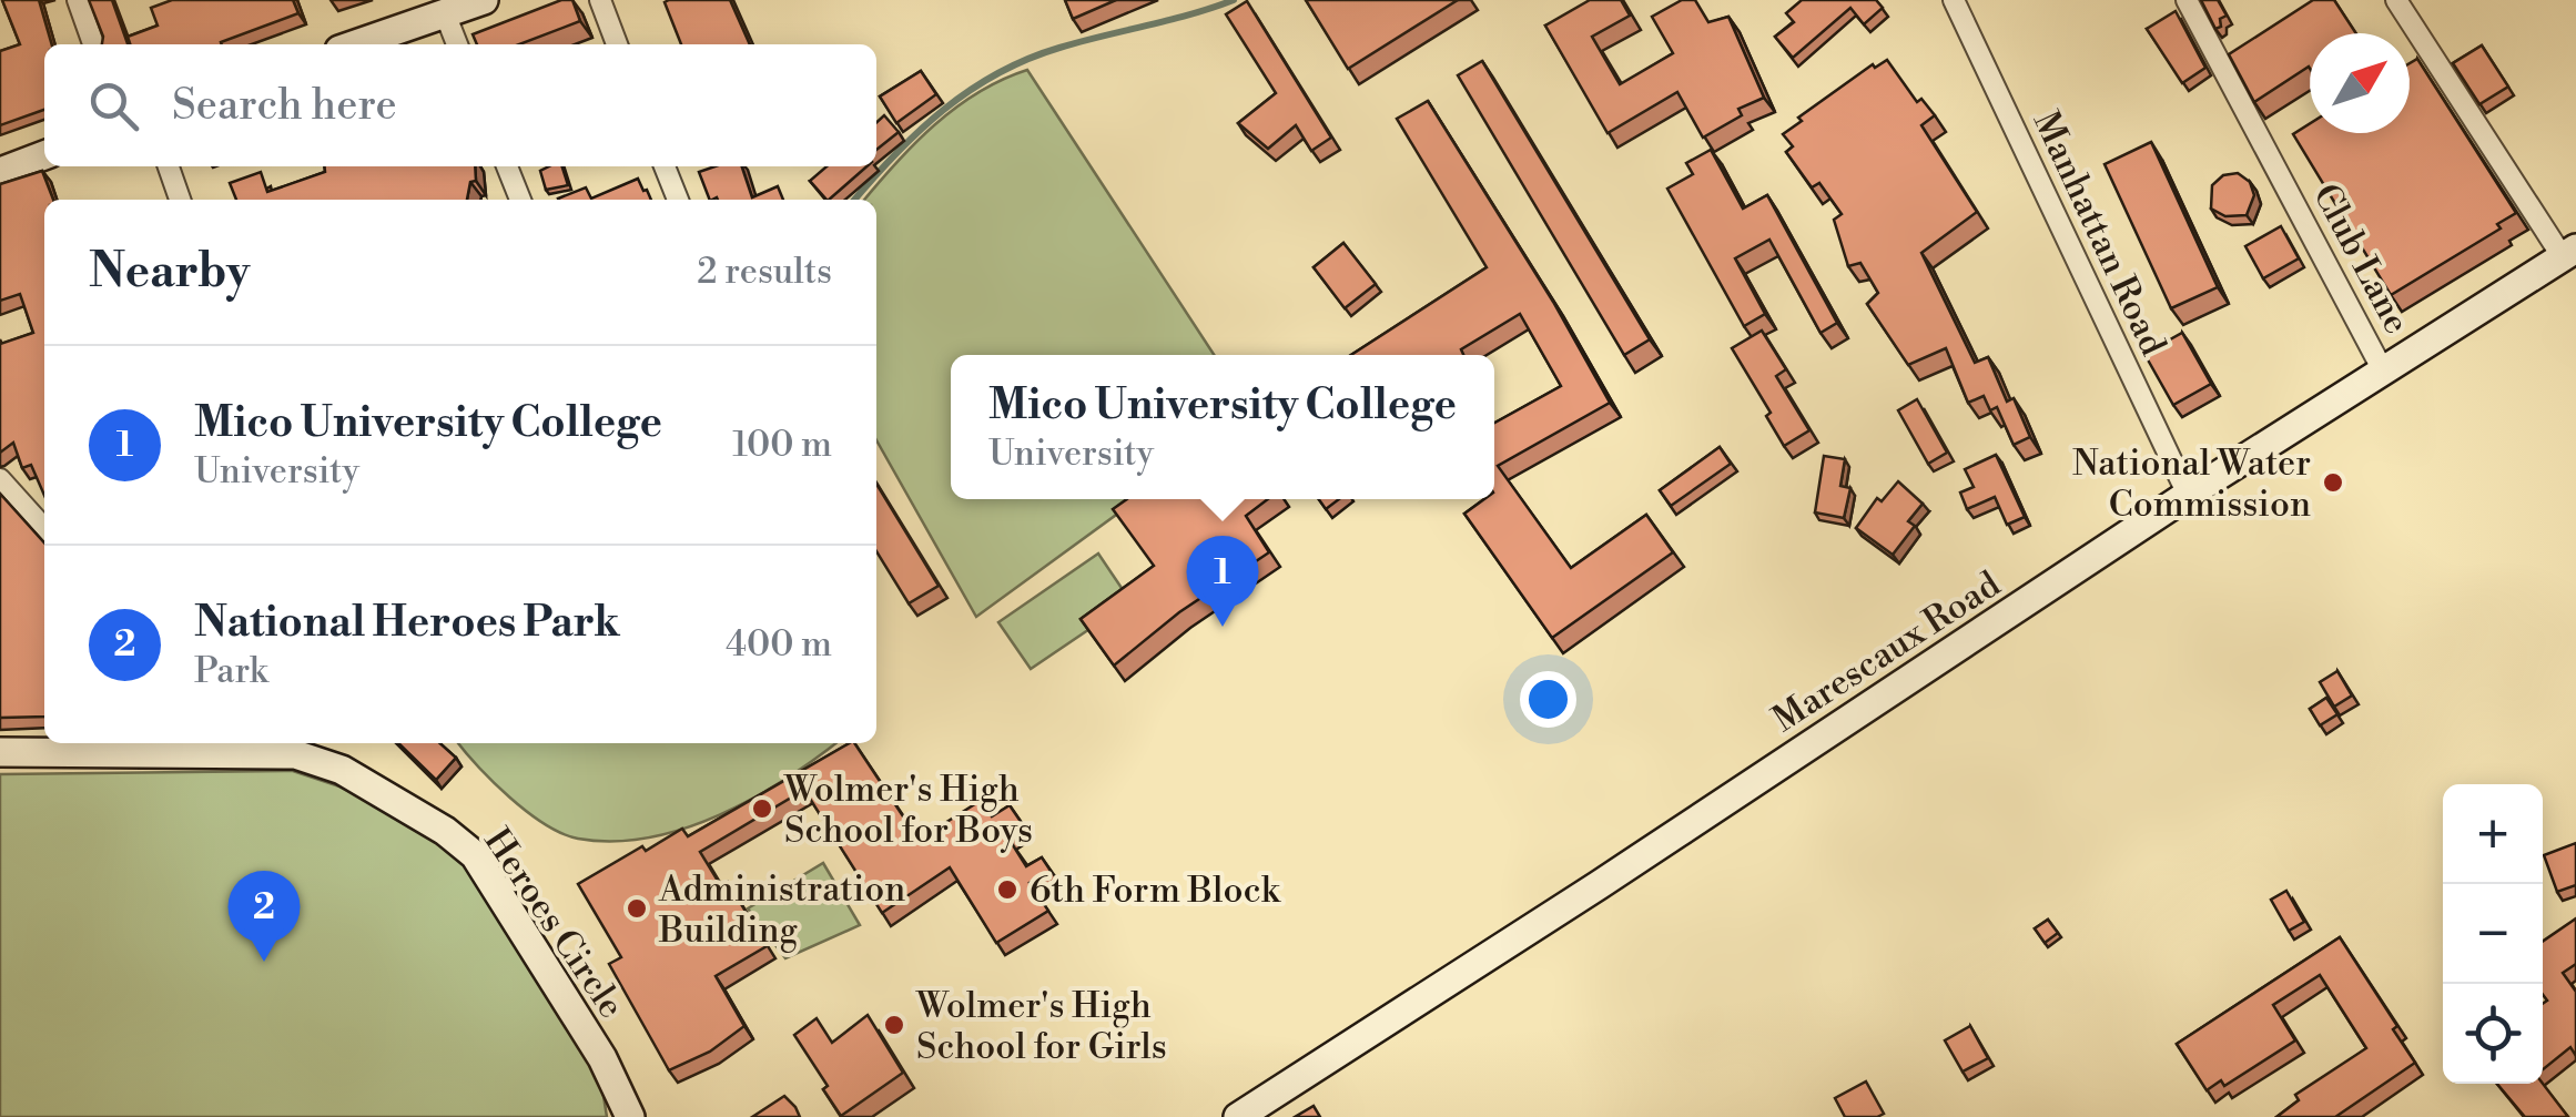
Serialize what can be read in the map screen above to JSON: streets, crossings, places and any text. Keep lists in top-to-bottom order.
{
  "streets": {
    "main road": ["Marescaux Road", "Heroes Circle"],
    "street": ["Manhattan Road", "Club Lane"]
  },
  "crossings": [
    ["Manhattan Road", "Marescaux Road"],
    ["Club Lane", "Marescaux Road"]
  ],
  "places": [
    "National Water Commission",
    "Wolmer's High School for Boys",
    "6th Form Block",
    "Administration Building",
    "Wolmer's High School for Girls"
  ],
  "north": "top right",
  "page": {
    "search": "Search here",
    "heading": ["Nearby", "2 results"],
    "list": [
      {
        "mark": "1",
        "name": "Mico University College",
        "note": "University",
        "value": "100 m"
      },
      {
        "mark": "2",
        "name": "National Heroes Park",
        "note": "Park",
        "value": "400 m"
      }
    ],
    "popup": ["Mico University College", "University"],
    "pins": ["1", "2"],
    "map_buttons": ["+", "−"]
  }
}
